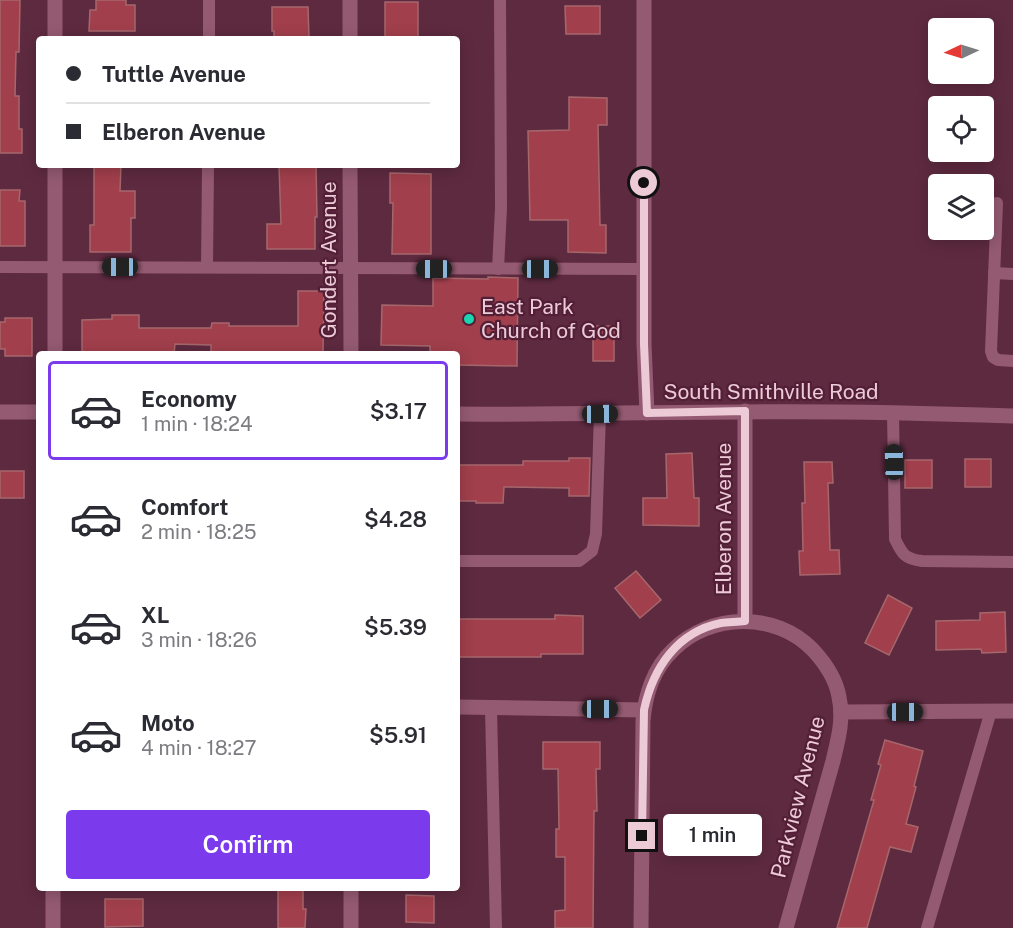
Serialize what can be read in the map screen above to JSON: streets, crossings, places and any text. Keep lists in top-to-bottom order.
{
  "streets": {
    "street": [
      "Gondert Avenue",
      "South Smithville Road",
      "Elberon Avenue",
      "Parkview Avenue"
    ]
  },
  "crossings": [
    ["South Smithville Road", "Elberon Avenue"],
    ["Elberon Avenue", "Parkview Avenue"]
  ],
  "places": ["East Park Church of God"],
  "north": "left",
  "page": {
    "banner": ["Tuttle Avenue", "Elberon Avenue"],
    "list": [
      {
        "name": "Economy",
        "note": "1 min · 18:24",
        "value": "$3.17"
      },
      {
        "name": "Comfort",
        "note": "2 min · 18:25",
        "value": "$4.28"
      },
      {
        "name": "XL",
        "note": "3 min · 18:26",
        "value": "$5.39"
      },
      {
        "name": "Moto",
        "note": "4 min · 18:27",
        "value": "$5.91"
      }
    ],
    "buttons": "Confirm",
    "bubble": "1 min"
  }
}
